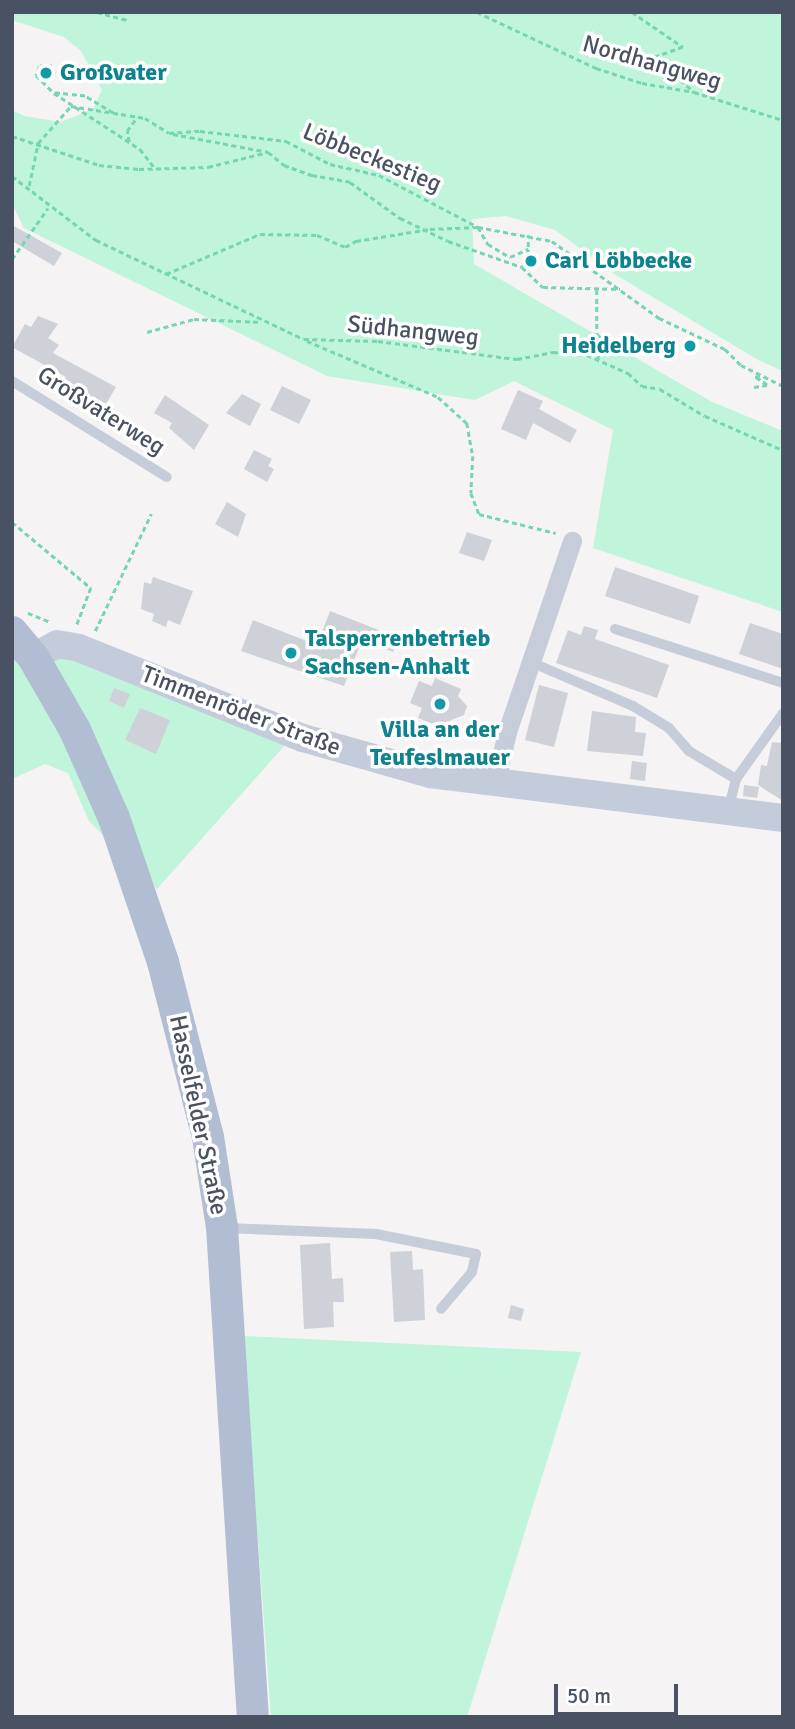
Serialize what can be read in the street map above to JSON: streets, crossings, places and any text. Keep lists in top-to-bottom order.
{
  "streets": {
    "main road": ["Timmenröder Straße", "Hasselfelder Straße"],
    "lane": ["Großvaterweg"],
    "path": ["Nordhangweg", "Löbbeckestieg", "Südhangweg"]
  },
  "crossings": [
    ["Timmenröder Straße", "Hasselfelder Straße"]
  ],
  "places": [
    "Großvater",
    "Carl Löbbecke",
    "Heidelberg",
    "Talsperrenbetrieb Sachsen-Anhalt",
    "Villa an der Teufeslmauer"
  ],
  "scale_bar": "50 m"
}
